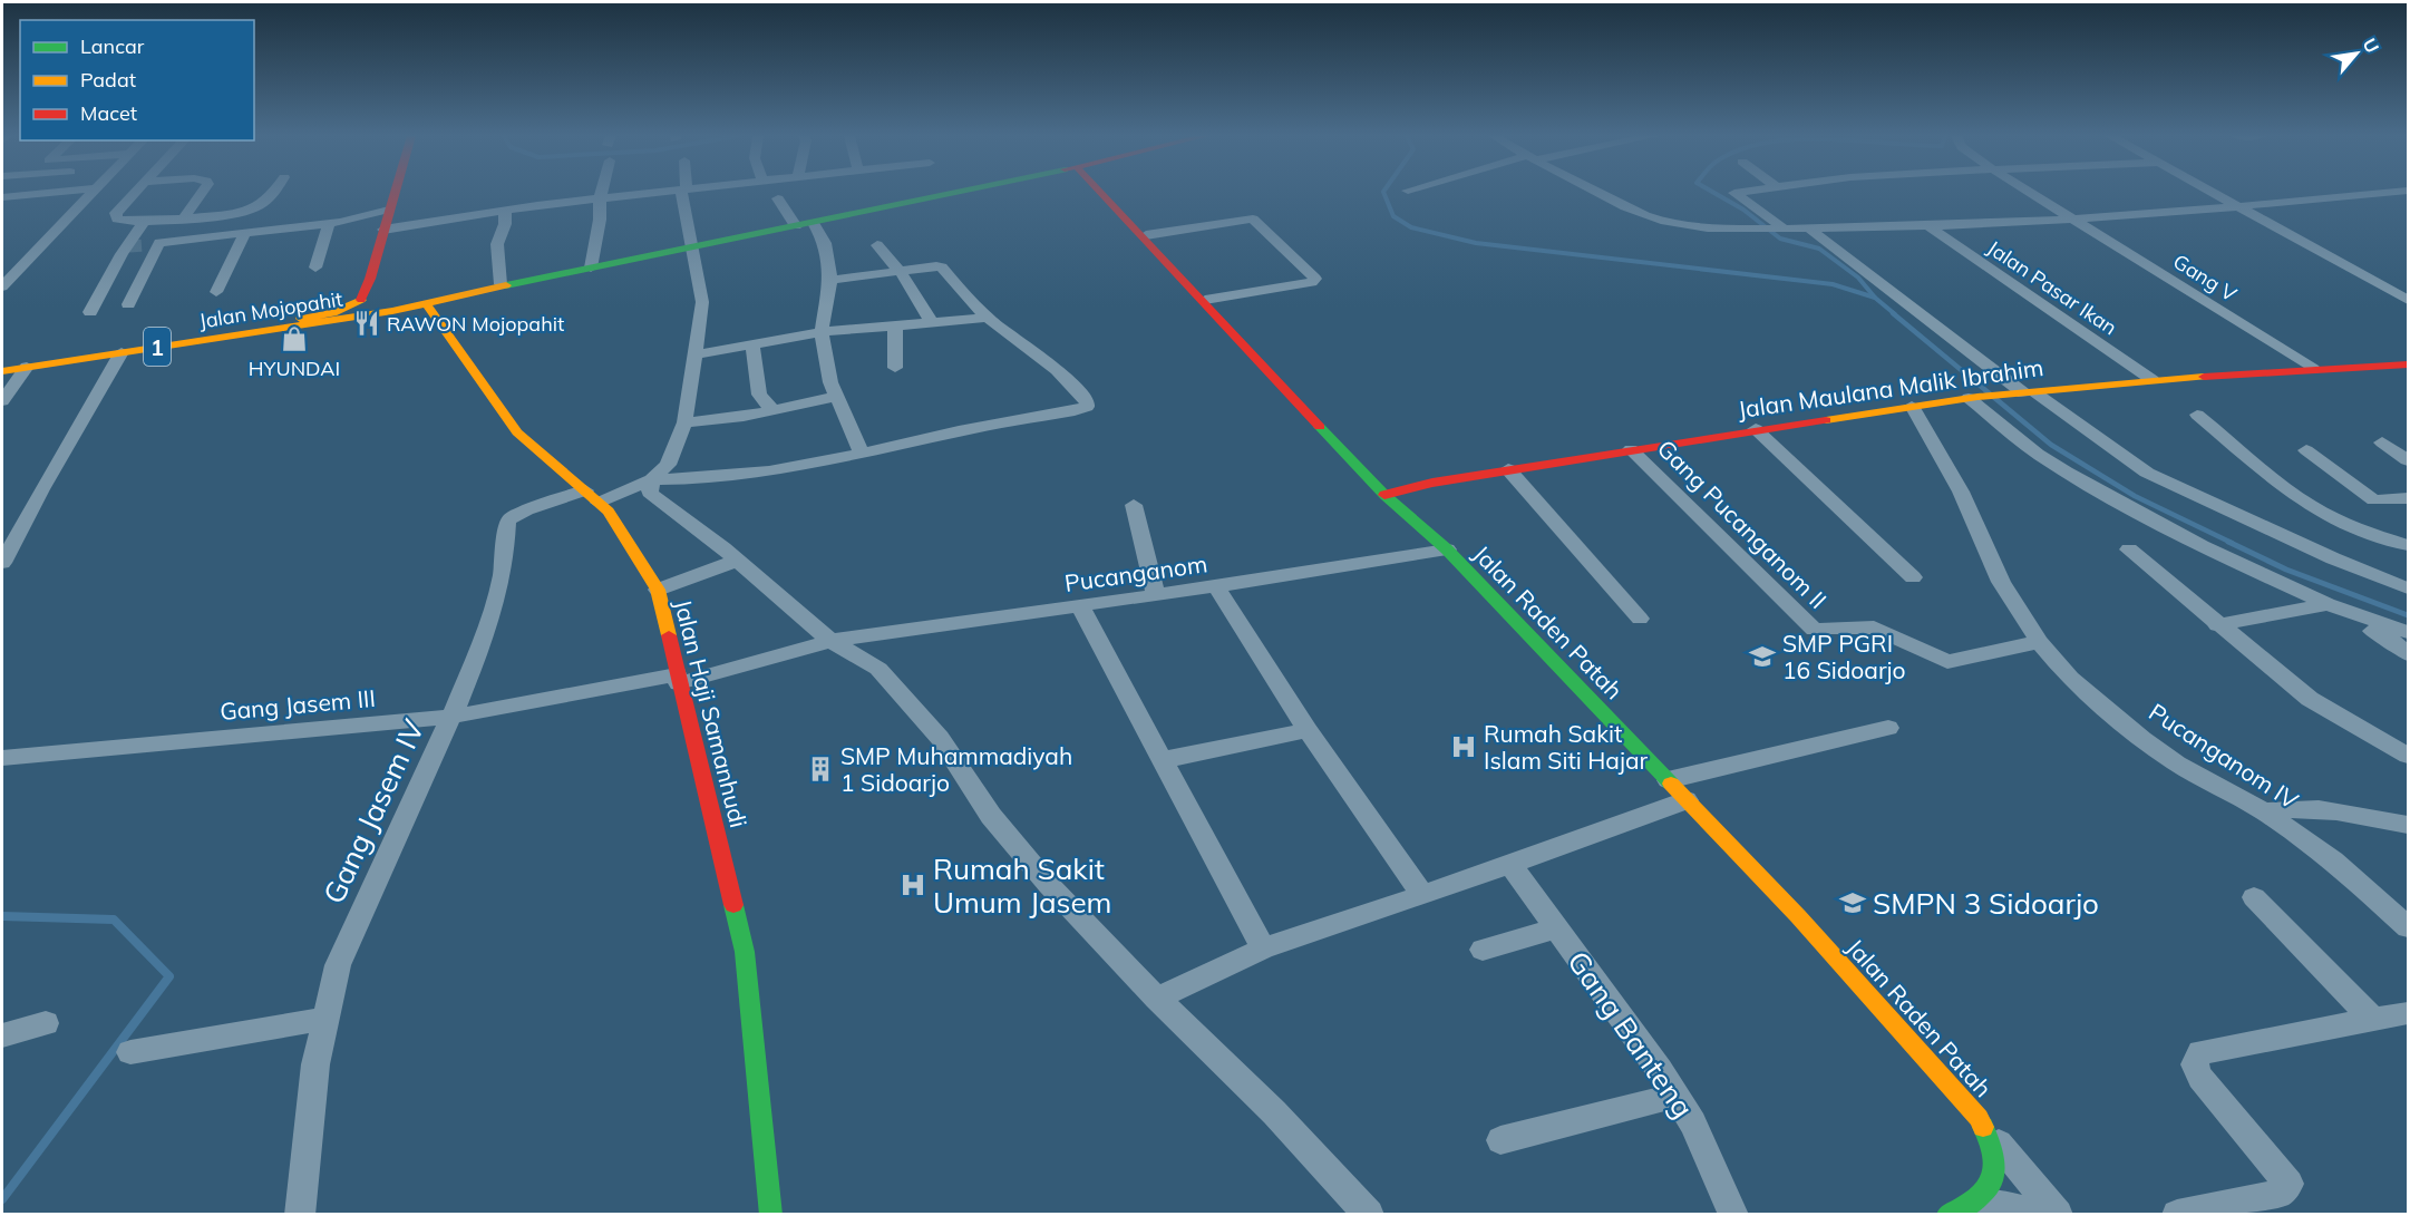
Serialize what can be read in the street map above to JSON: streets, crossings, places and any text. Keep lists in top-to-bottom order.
{
  "streets": {
    "main road": [
      "Jalan Mojopahit",
      "1",
      "Jalan Maulana Malik Ibrahim",
      "Jalan Raden Patah",
      "Jalan Haji Samanhudi"
    ],
    "street": [
      "Gang V",
      "Jalan Pasar Ikan",
      "Gang Pucanganom II",
      "Pucanganom",
      "Gang Jasem III",
      "Pucanganom IV",
      "Gang Jasem IV",
      "Gang Banteng"
    ]
  },
  "crossings": [
    ["Gang V", "Jalan Maulana Malik Ibrahim"],
    ["Jalan Pasar Ikan", "Jalan Maulana Malik Ibrahim"],
    ["Jalan Mojopahit", "1"],
    ["Jalan Mojopahit", "Jalan Haji Samanhudi"],
    ["1", "Jalan Haji Samanhudi"],
    ["Jalan Maulana Malik Ibrahim", "Gang Pucanganom II"],
    ["Jalan Maulana Malik Ibrahim", "Jalan Raden Patah"],
    ["Jalan Maulana Malik Ibrahim", "Pucanganom IV"],
    ["Gang Pucanganom II", "Pucanganom IV"],
    ["Pucanganom", "Jalan Raden Patah"],
    ["Pucanganom", "Gang Jasem III"],
    ["Pucanganom", "Jalan Haji Samanhudi"],
    ["Gang Jasem III", "Jalan Haji Samanhudi"],
    ["Gang Jasem III", "Gang Jasem IV"],
    ["Jalan Haji Samanhudi", "Gang Jasem IV"]
  ],
  "places": {
    "restaurant": ["RAWON Mojopahit"],
    "shop": ["HYUNDAI"],
    "school or university": ["SMP PGRI 16 Sidoarjo", "SMPN 3 Sidoarjo"],
    "hospital": ["Rumah Sakit Islam Siti Hajar", "Rumah Sakit Umum Jasem"],
    "building": ["SMP Muhammadiyah 1 Sidoarjo"]
  },
  "legend": ["Lancar", "Padat", "Macet"],
  "north": "top right"
}
